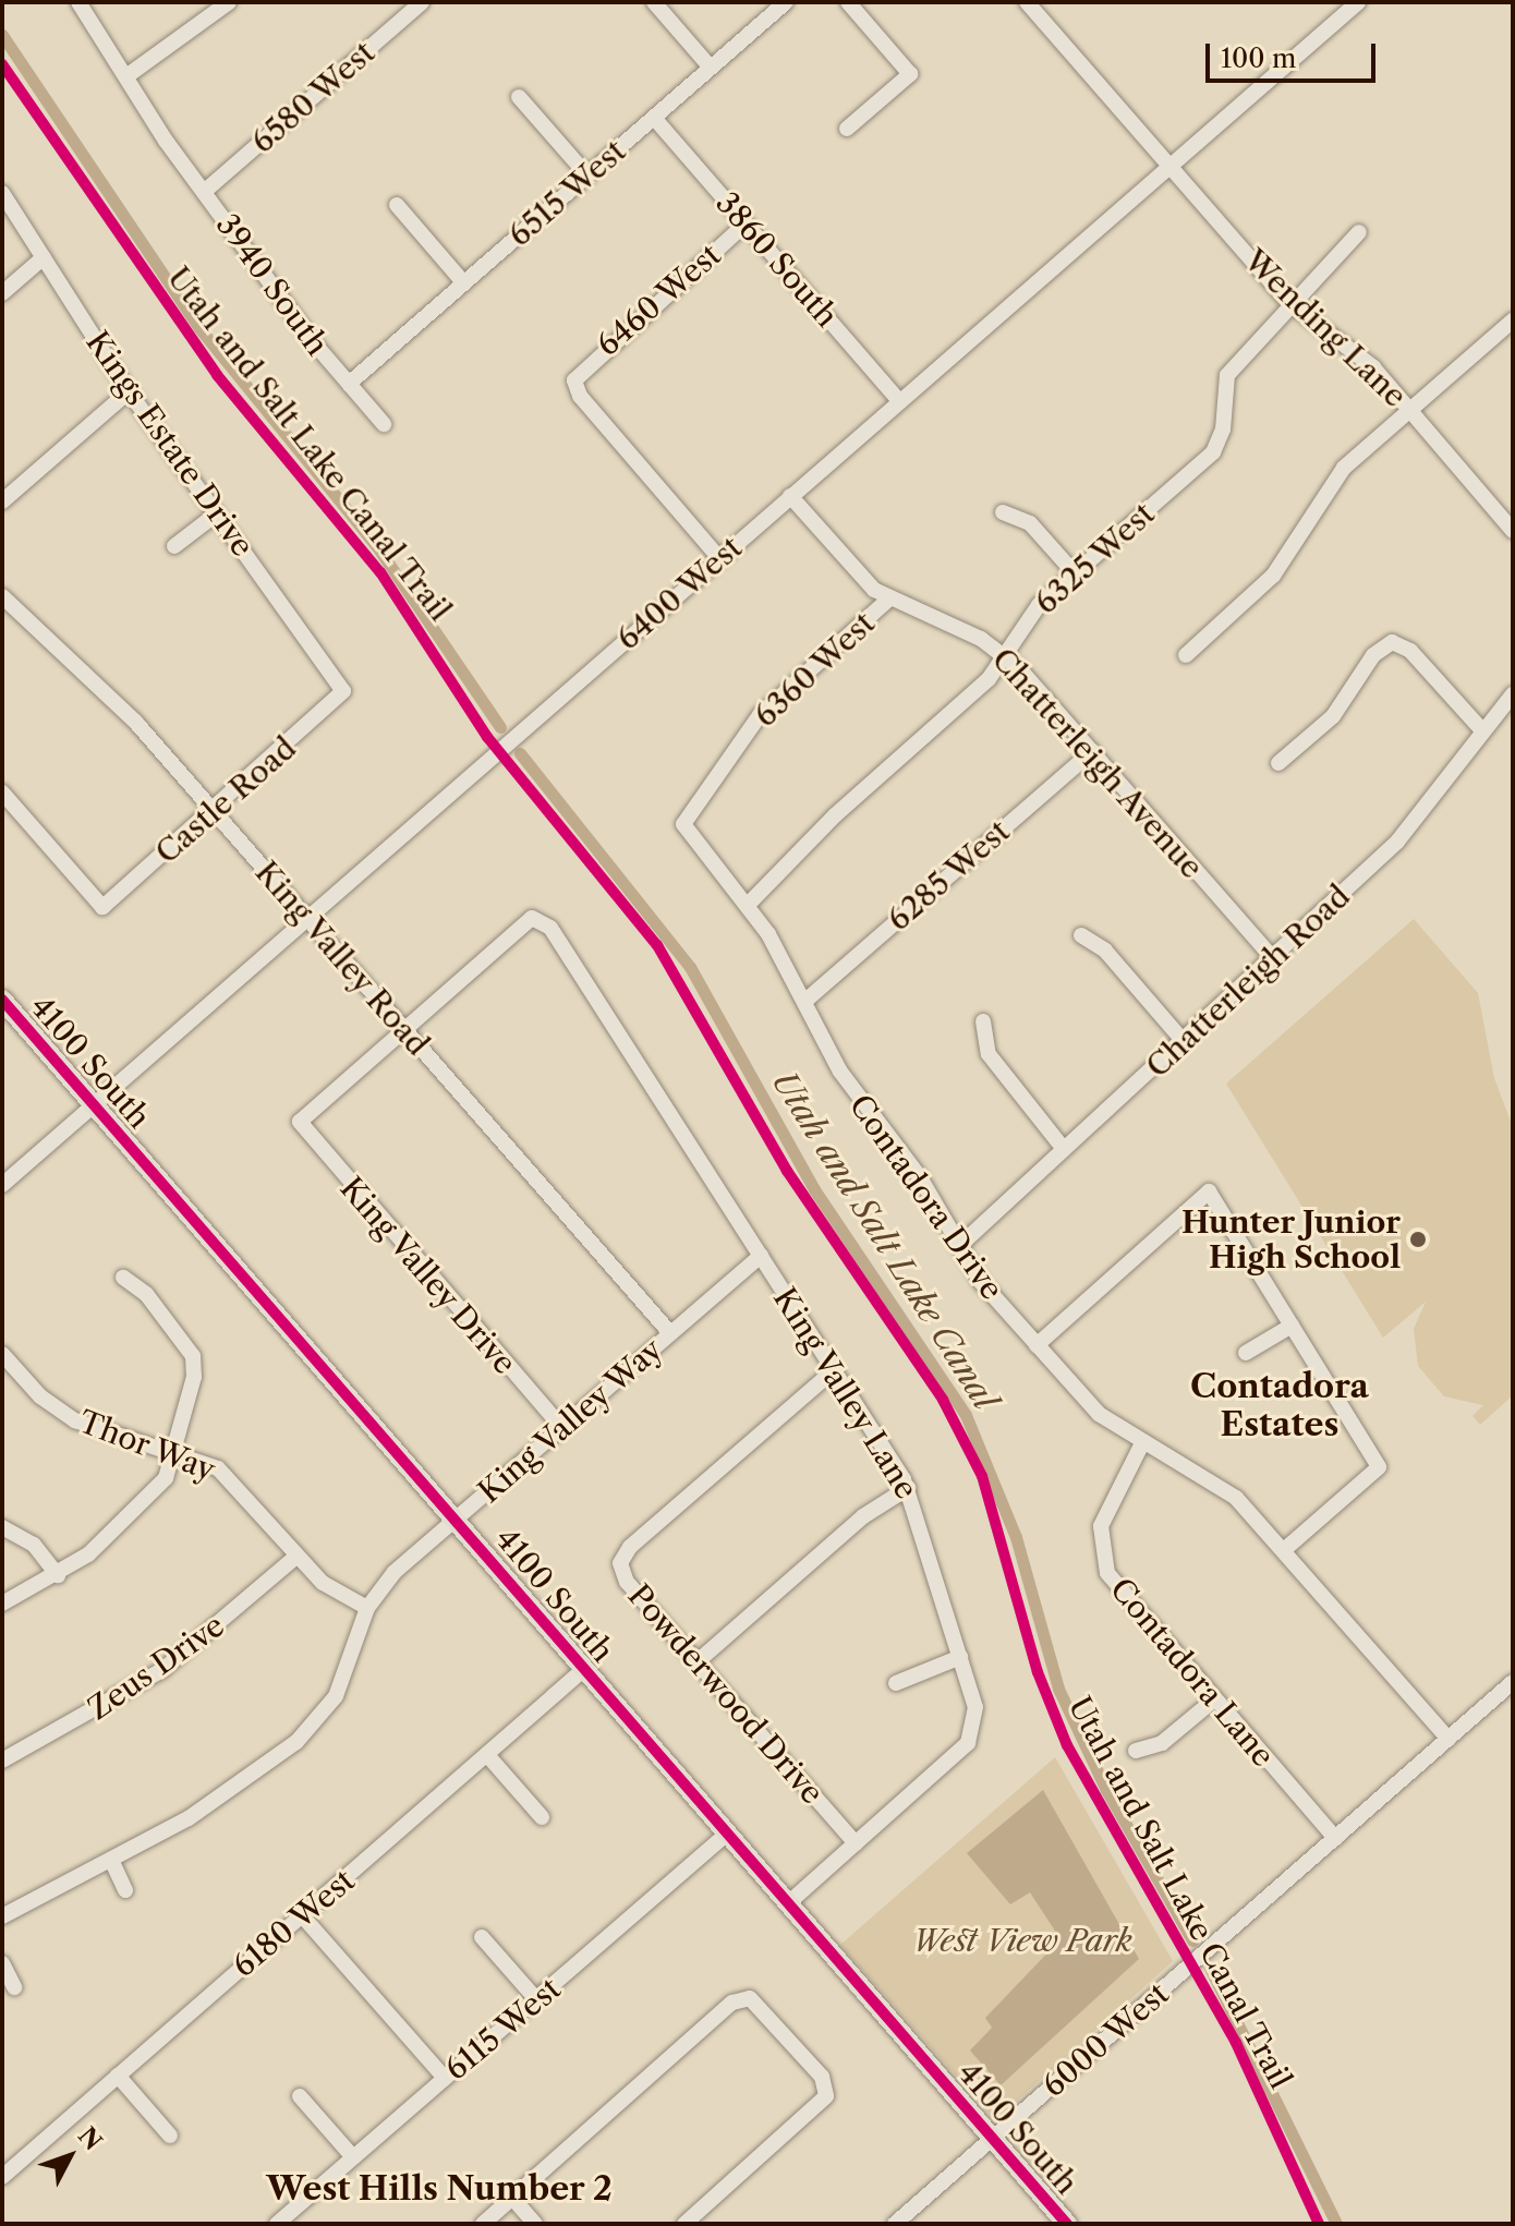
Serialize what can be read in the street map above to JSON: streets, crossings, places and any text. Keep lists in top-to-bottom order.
{
  "streets": {
    "main road": ["4100 South"],
    "street": [
      "6580 West",
      "6515 West",
      "3860 South",
      "3940 South",
      "6460 West",
      "Wending Lane",
      "Kings Estate Drive",
      "6325 West",
      "6400 West",
      "6360 West",
      "Chatterleigh Avenue",
      "Castle Road",
      "6285 West",
      "King Valley Road",
      "Chatterleigh Road",
      "Contadora Drive",
      "King Valley Drive",
      "King Valley Lane",
      "King Valley Way",
      "Thor Way",
      "Zeus Drive",
      "Contadora Lane",
      "Powderwood Drive",
      "6180 West",
      "6115 West",
      "6000 West"
    ],
    "cycle path": ["Utah and Salt Lake Canal Trail"]
  },
  "crossings": [
    ["6580 West", "3940 South"],
    ["6515 West", "3860 South"],
    ["6515 West", "3940 South"],
    ["3860 South", "6460 West"],
    ["3860 South", "6400 West"],
    ["6460 West", "6400 West"],
    ["Wending Lane", "6325 West"],
    ["Wending Lane", "6400 West"],
    ["Kings Estate Drive", "Castle Road"],
    ["6325 West", "Chatterleigh Avenue"],
    ["6325 West", "Contadora Drive"],
    ["6400 West", "Chatterleigh Avenue"],
    ["6400 West", "King Valley Road"],
    ["6400 West", "4100 South"],
    ["6360 West", "Chatterleigh Avenue"],
    ["6360 West", "Contadora Drive"],
    ["Chatterleigh Avenue", "6285 West"],
    ["Chatterleigh Avenue", "Chatterleigh Road"],
    ["Castle Road", "King Valley Road"],
    ["6285 West", "Contadora Drive"],
    ["King Valley Road", "King Valley Drive"],
    ["King Valley Road", "King Valley Lane"],
    ["King Valley Road", "King Valley Way"],
    ["Chatterleigh Road", "Contadora Drive"],
    ["4100 South", "King Valley Lane"],
    ["4100 South", "King Valley Way"],
    ["4100 South", "6180 West"],
    ["4100 South", "6115 West"],
    ["4100 South", "6000 West"],
    ["Contadora Drive", "Contadora Lane"],
    ["Contadora Drive", "6000 West"],
    ["King Valley Drive", "King Valley Lane"],
    ["King Valley Drive", "King Valley Way"],
    ["King Valley Lane", "King Valley Way"],
    ["King Valley Lane", "Powderwood Drive"],
    ["King Valley Way", "Thor Way"],
    ["Thor Way", "Zeus Drive"],
    ["Contadora Lane", "6000 West"]
  ],
  "districts": ["Contadora Estates", "West Hills Number 2"],
  "water": ["Utah and Salt Lake Canal"],
  "parks": ["West View Park"],
  "places": ["Hunter Junior High School"],
  "scale_bar": "100 m",
  "north": "top right"
}
